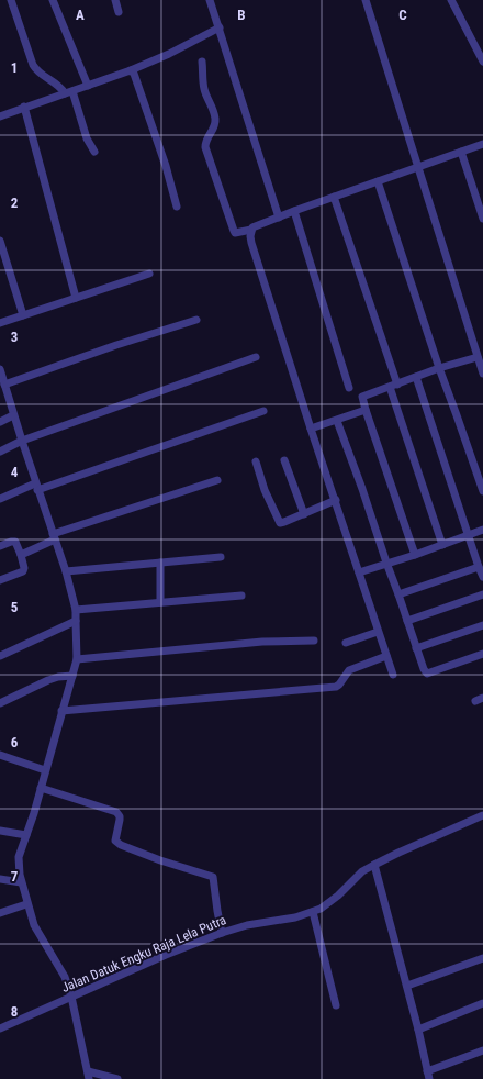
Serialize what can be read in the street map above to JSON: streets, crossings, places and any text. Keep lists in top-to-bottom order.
{
  "streets": {
    "street": ["Jalan Datuk Engku Raja Lela Putra"]
  },
  "grid": {
    "columns": ["A", "B", "C"],
    "rows": [
      "1",
      "2",
      "3",
      "4",
      "5",
      "6",
      "7",
      "8"
    ]
  }
}
